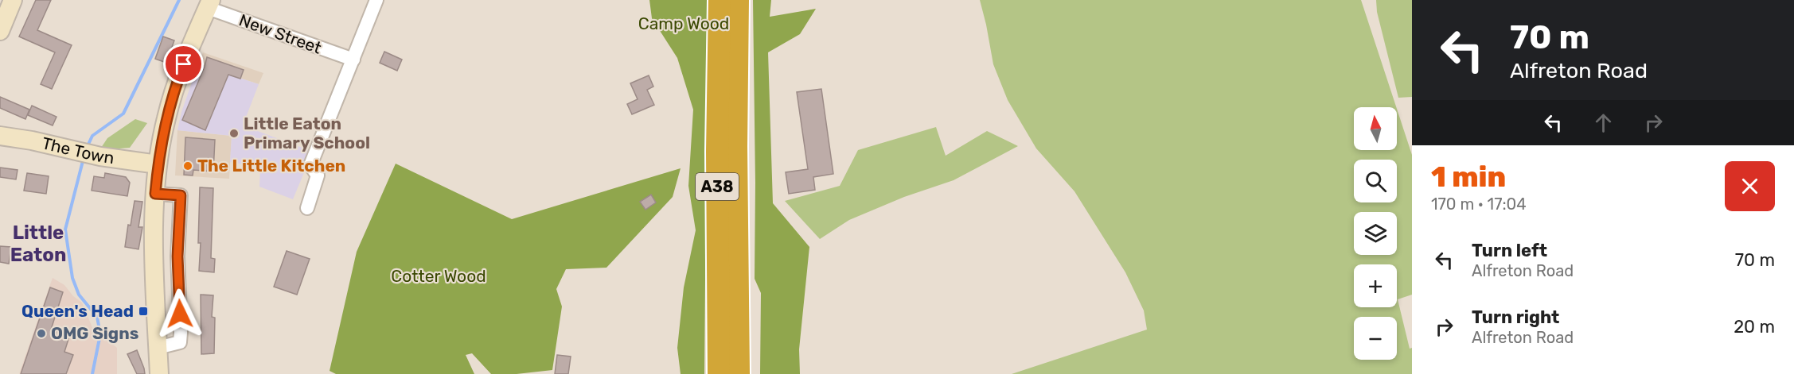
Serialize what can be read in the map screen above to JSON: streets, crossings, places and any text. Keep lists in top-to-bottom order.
{
  "streets": {
    "highway": ["A38"],
    "main road": ["The Town"],
    "street": ["New Street"]
  },
  "districts": ["Little Eaton"],
  "parks": ["Camp Wood", "Cotter Wood"],
  "places": {
    "other": ["Little Eaton Primary School", "The Little Kitchen", "OMG Signs"],
    "transit": ["Queen's Head"]
  },
  "north": "top",
  "page": {
    "turn": ["70 m", "Alfreton Road"],
    "map_buttons": ["+", "−"],
    "heading": ["1 min", "170 m · 17:04"],
    "list": [
      {
        "name": "Turn left",
        "note": "Alfreton Road",
        "value": "70 m"
      },
      {
        "name": "Turn right",
        "note": "Alfreton Road",
        "value": "20 m"
      }
    ]
  }
}
